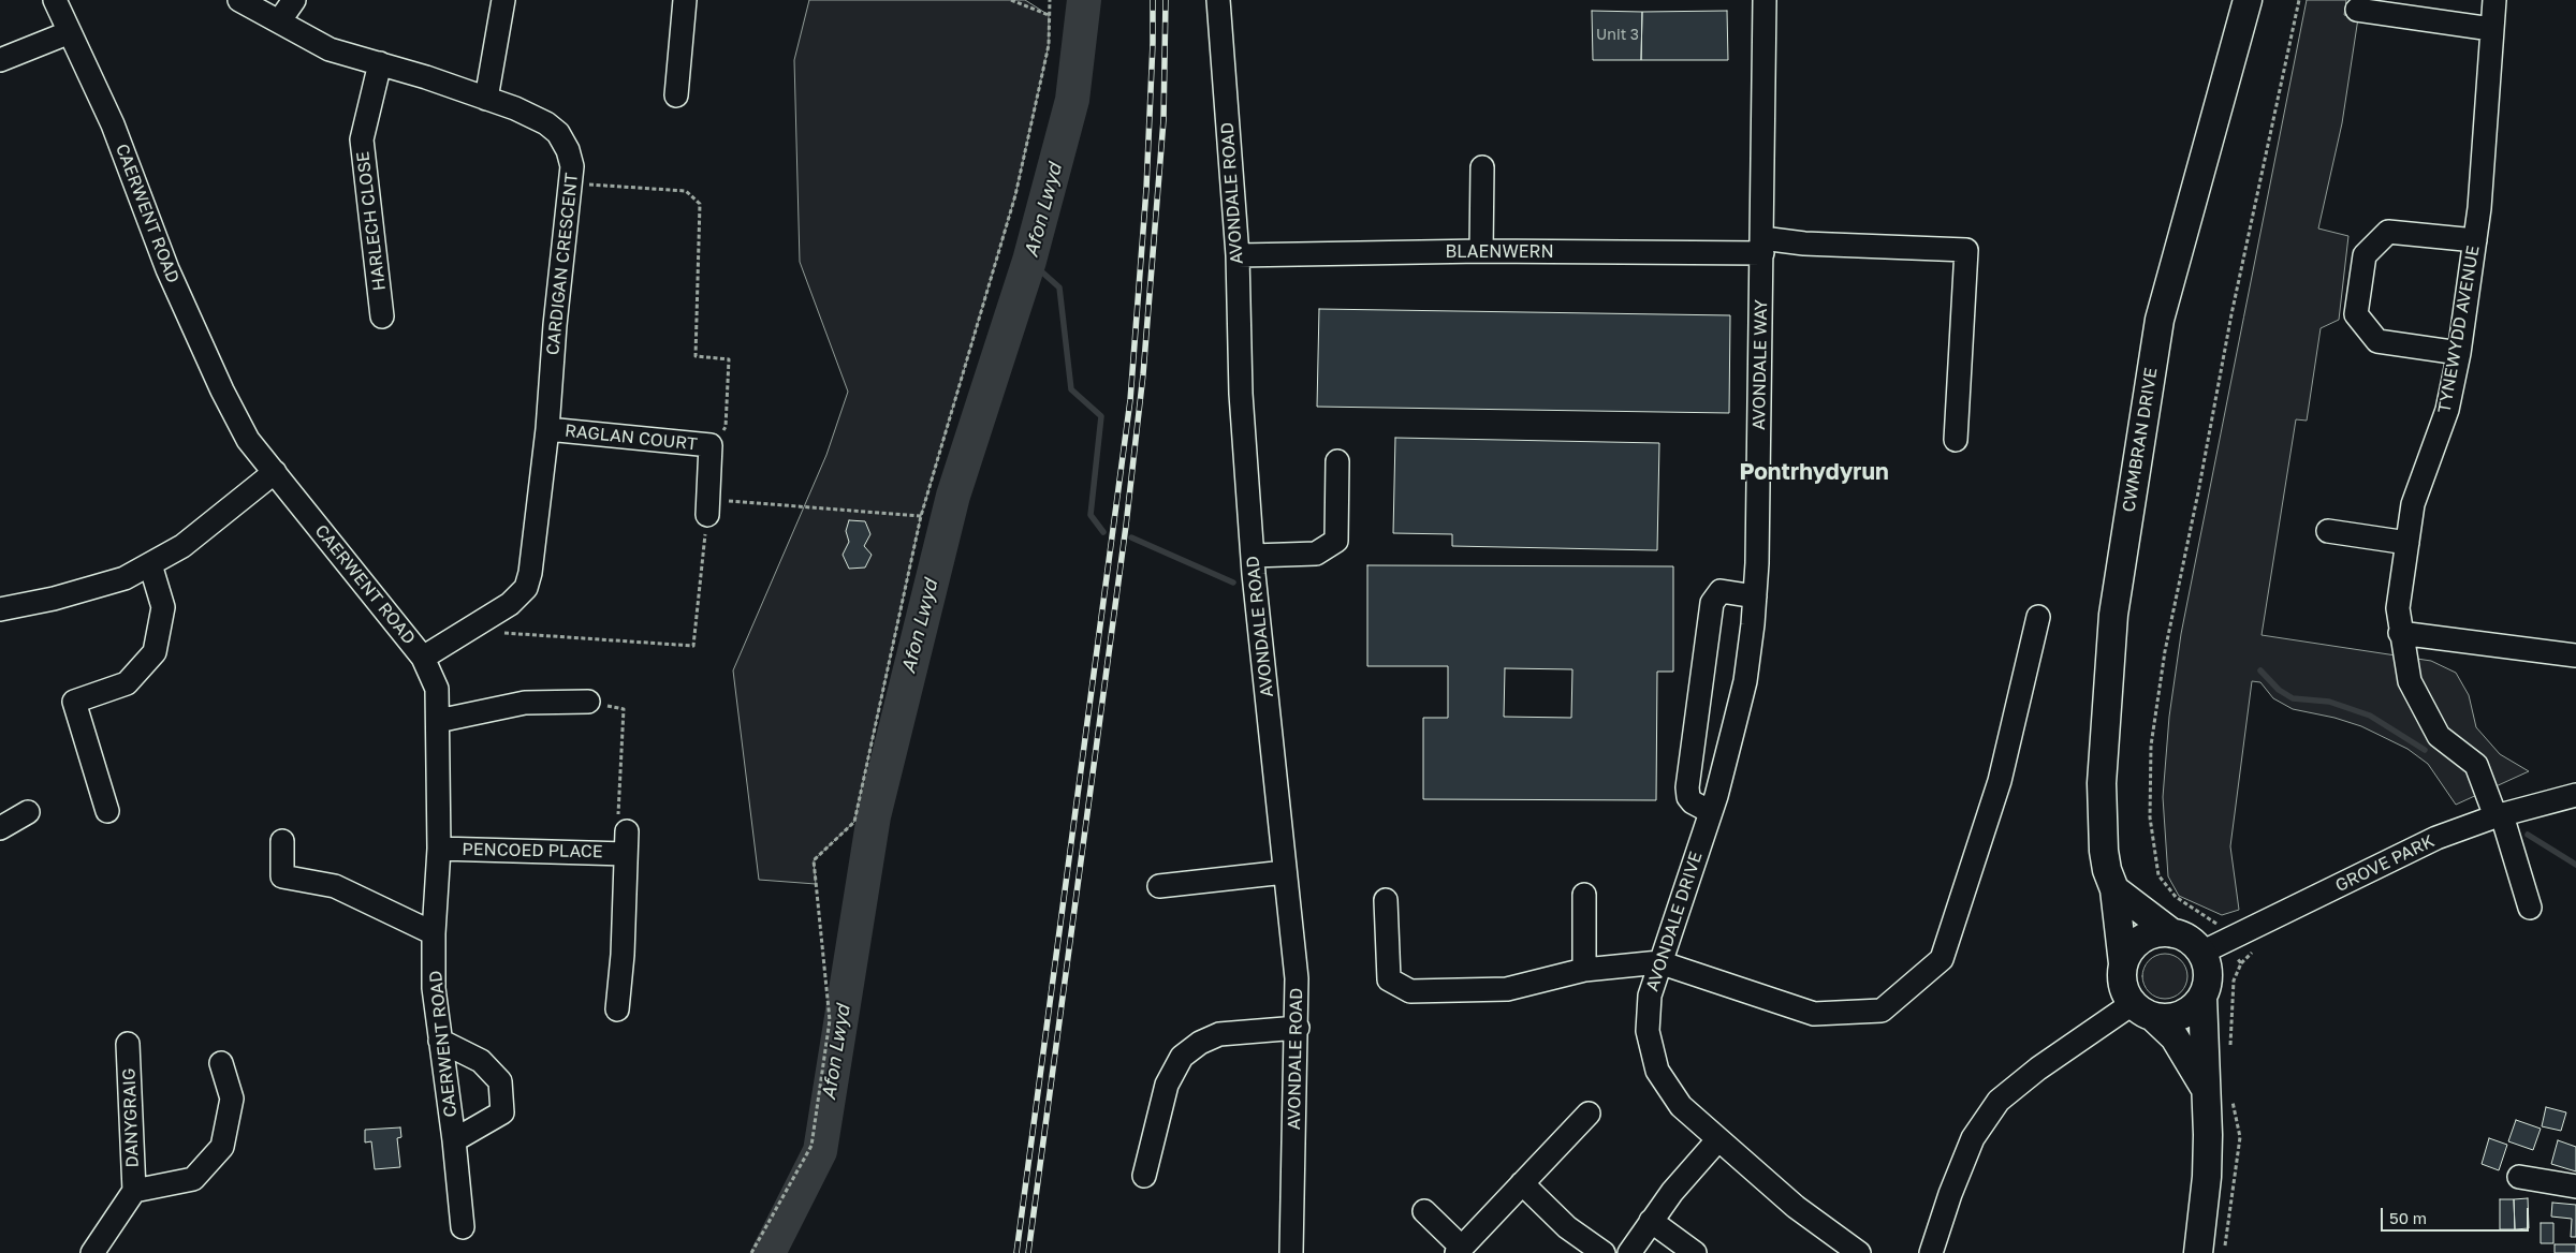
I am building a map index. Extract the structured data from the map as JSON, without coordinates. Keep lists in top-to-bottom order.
{
  "streets": {
    "main road": ["CWMBRAN DRIVE"],
    "street": [
      "AVONDALE ROAD",
      "CAERWENT ROAD",
      "HARLECH CLOSE",
      "BLAENWERN",
      "CARDIGAN CRESCENT",
      "TYNEWYDD AVENUE",
      "AVONDALE WAY",
      "RAGLAN COURT",
      "PENCOED PLACE",
      "GROVE PARK",
      "AVONDALE DRIVE",
      "DANYGRAIG"
    ]
  },
  "crossings": [
    ["AVONDALE ROAD", "BLAENWERN"],
    ["CAERWENT ROAD", "CARDIGAN CRESCENT"],
    ["CAERWENT ROAD", "PENCOED PLACE"],
    ["HARLECH CLOSE", "CARDIGAN CRESCENT"],
    ["BLAENWERN", "AVONDALE WAY"],
    ["CARDIGAN CRESCENT", "RAGLAN COURT"],
    ["TYNEWYDD AVENUE", "GROVE PARK"],
    ["AVONDALE WAY", "AVONDALE DRIVE"],
    ["CWMBRAN DRIVE", "GROVE PARK"]
  ],
  "districts": ["Pontrhydyrun"],
  "water": ["Afon Lwyd"],
  "house_numbers": ["Unit 3"],
  "scale_bar": "50 m"
}
